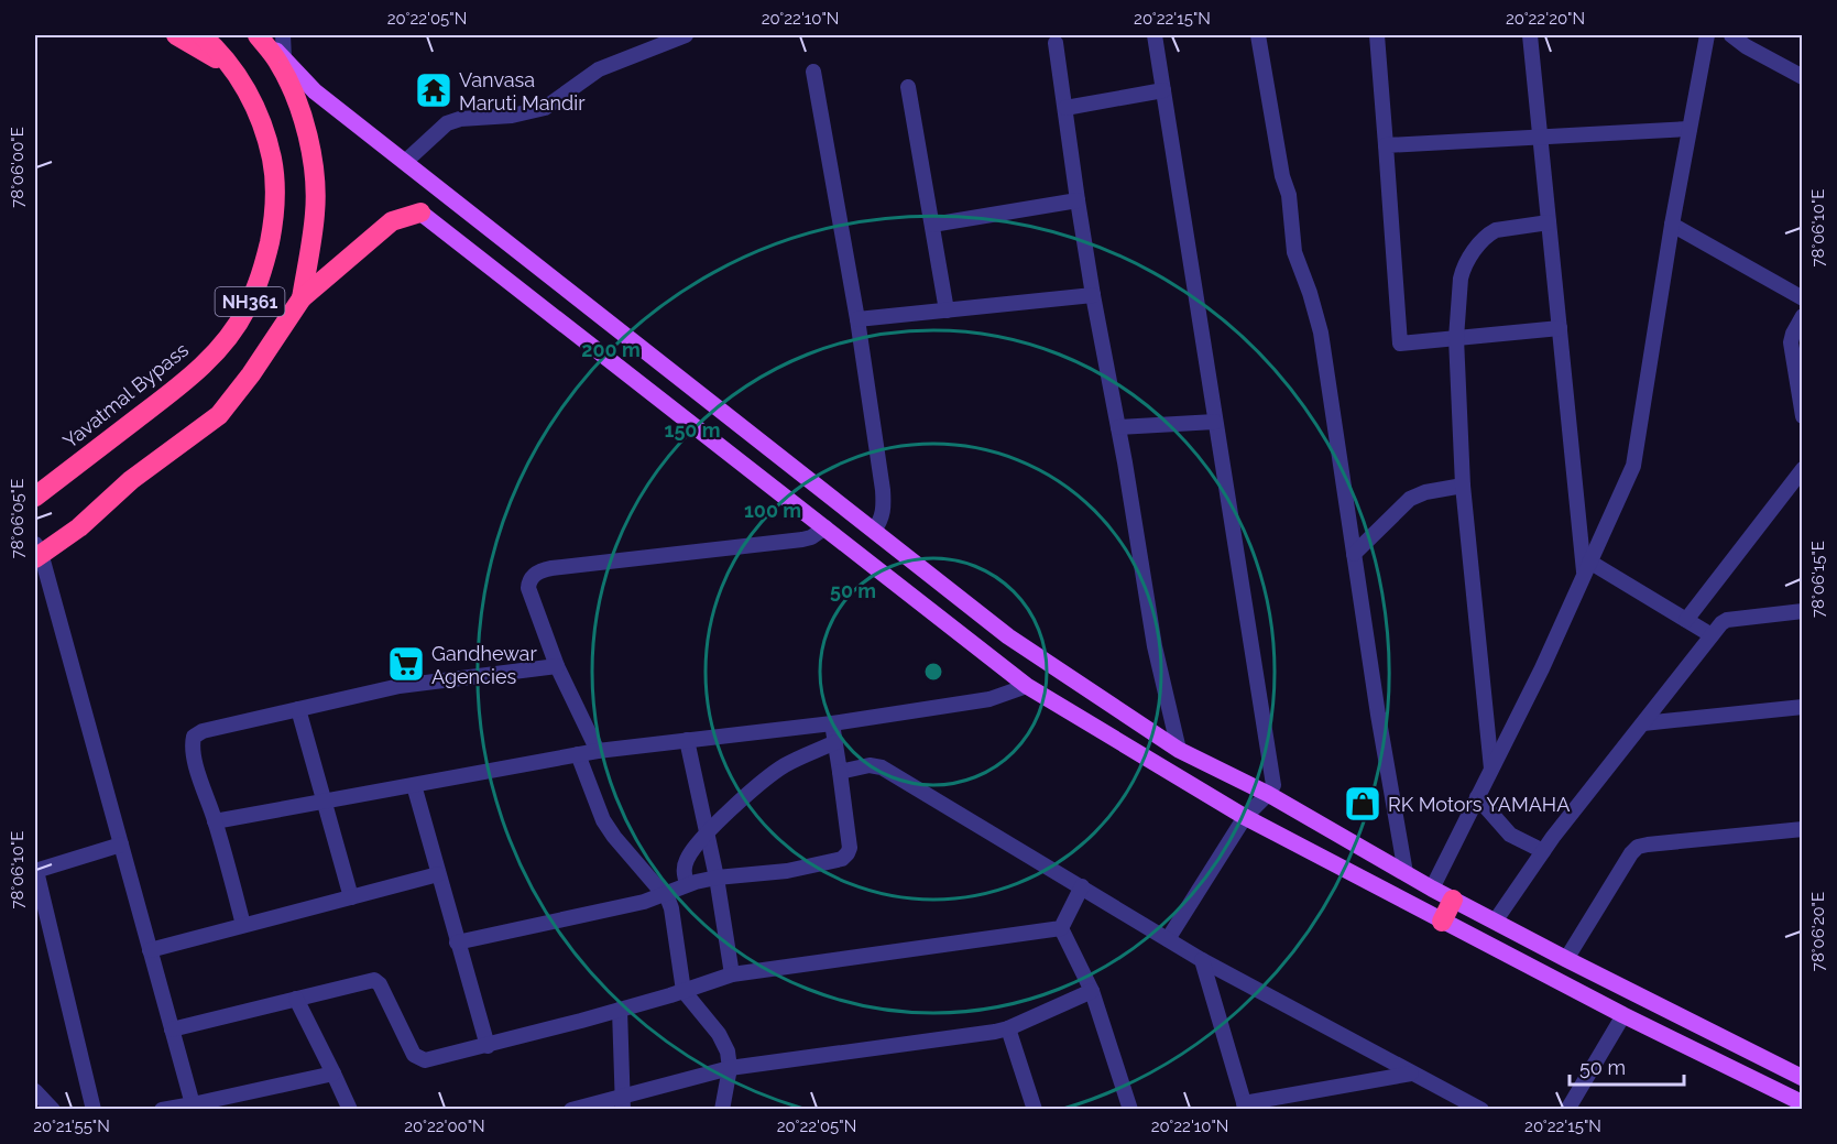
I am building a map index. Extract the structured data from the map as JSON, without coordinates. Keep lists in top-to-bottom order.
{
  "streets": {
    "highway": ["NH361", "Yavatmal Bypass"]
  },
  "places": {
    "temple": ["Vanvasa Maruti Mandir"],
    "supermarket": ["Gandhewar Agencies"],
    "shop": ["RK Motors YAMAHA"]
  },
  "scale_bar": "50 m",
  "coordinates": [
    "20°22'05\"N",
    "20°22'10\"N",
    "20°22'15\"N",
    "20°22'20\"N",
    "78°06'00\"E",
    "78°06'10\"E",
    "78°06'05\"E",
    "78°06'15\"E",
    "78°06'20\"E",
    "20°21'55\"N",
    "20°22'00\"N"
  ],
  "rings": [
    "200 m",
    "150 m",
    "100 m",
    "50 m"
  ]
}
